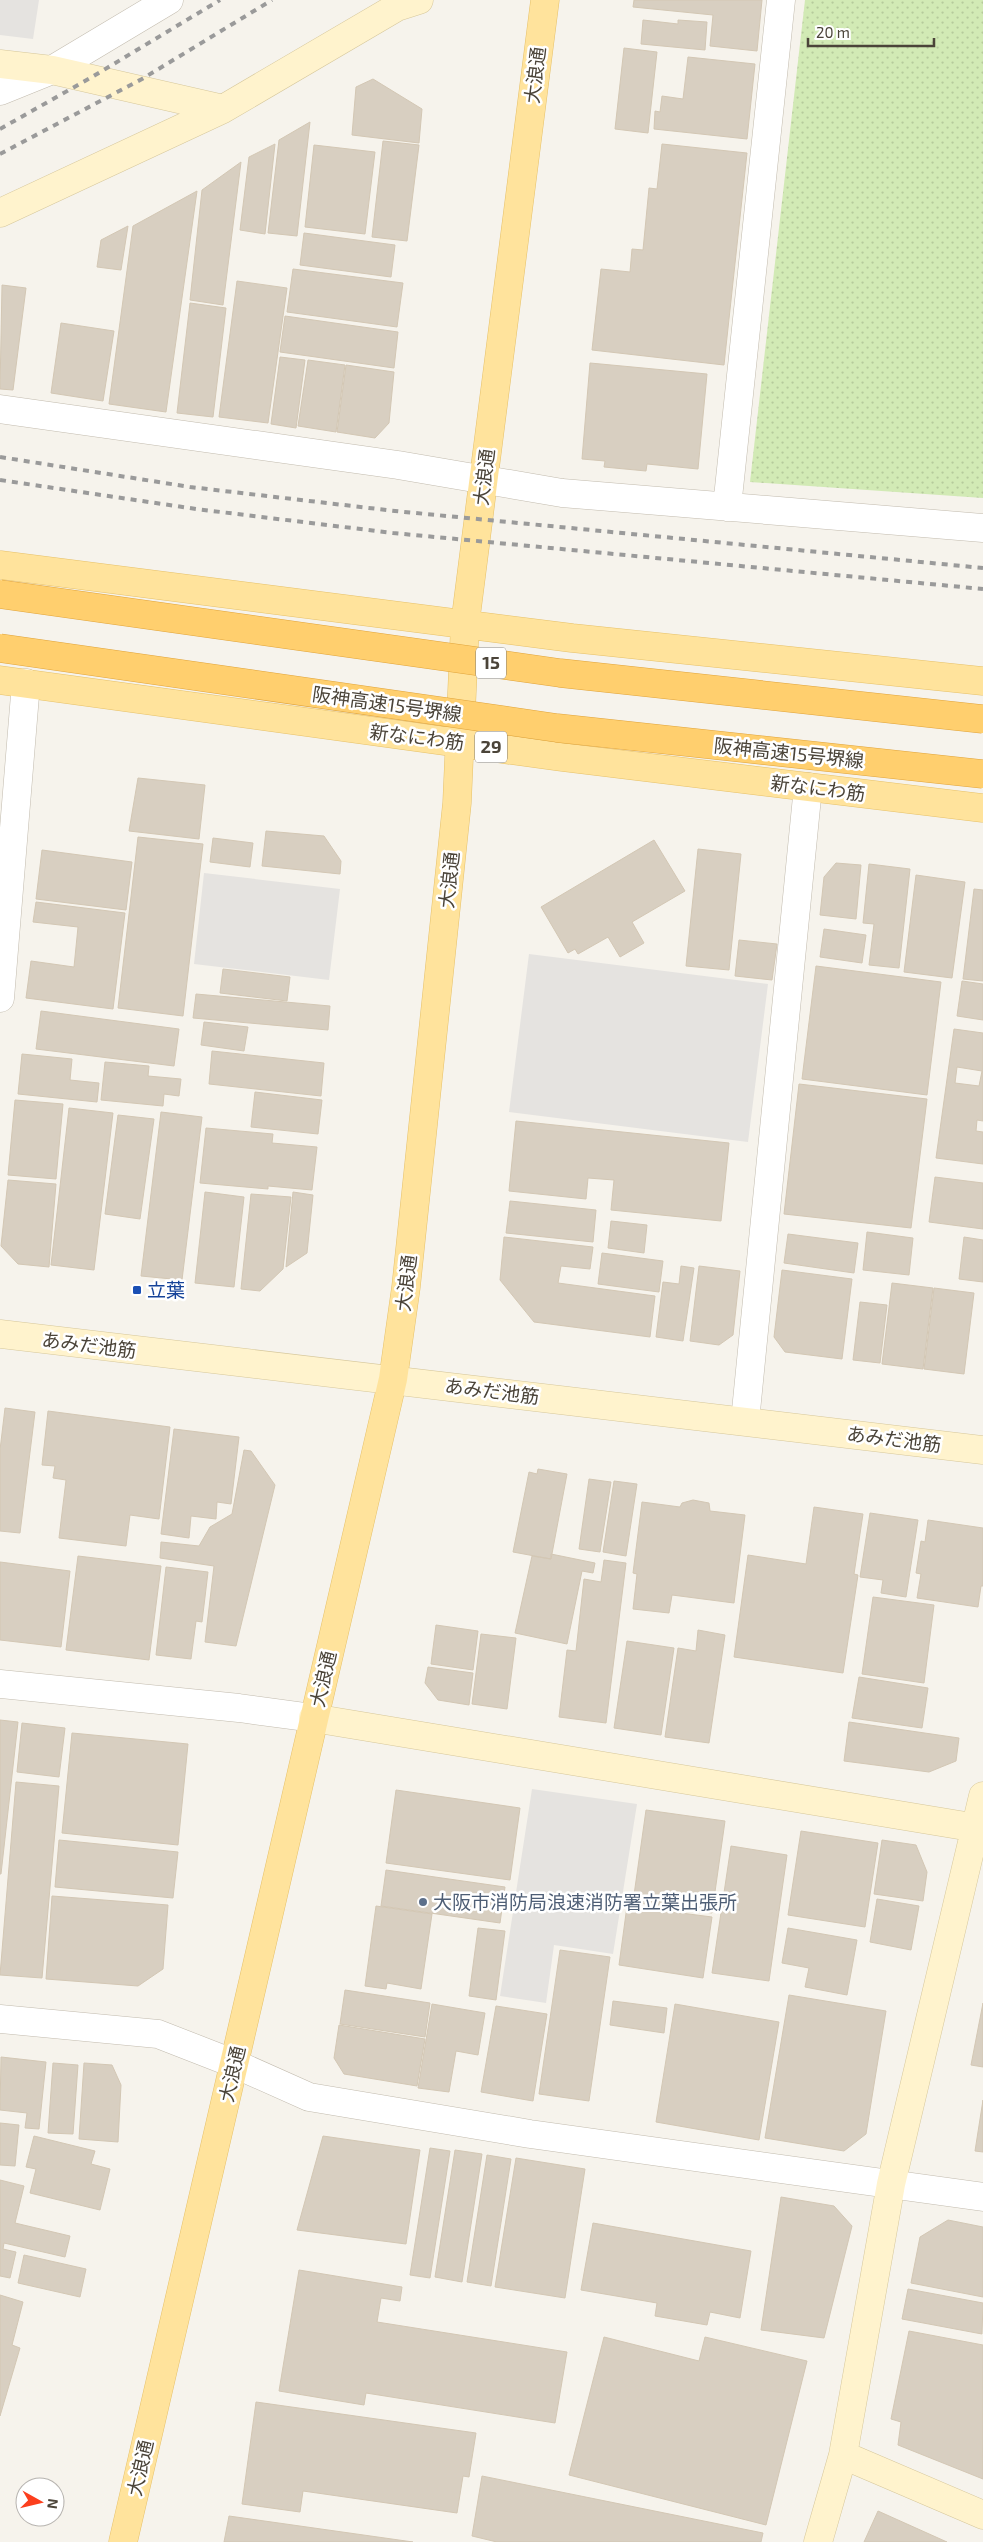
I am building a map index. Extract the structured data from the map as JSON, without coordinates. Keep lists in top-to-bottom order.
{
  "streets": {
    "highway": ["15", "阪神高速15号堺線"],
    "main road": ["大浪通", "新なにわ筋", "29"],
    "street": ["あみだ池筋"]
  },
  "crossings": [
    ["大浪通", "新なにわ筋"],
    ["大浪通", "あみだ池筋"]
  ],
  "places": {
    "transit": ["立葉"],
    "other": ["大阪市消防局浪速消防署立葉出張所"]
  },
  "scale_bar": "20 m",
  "north": "right"
}
